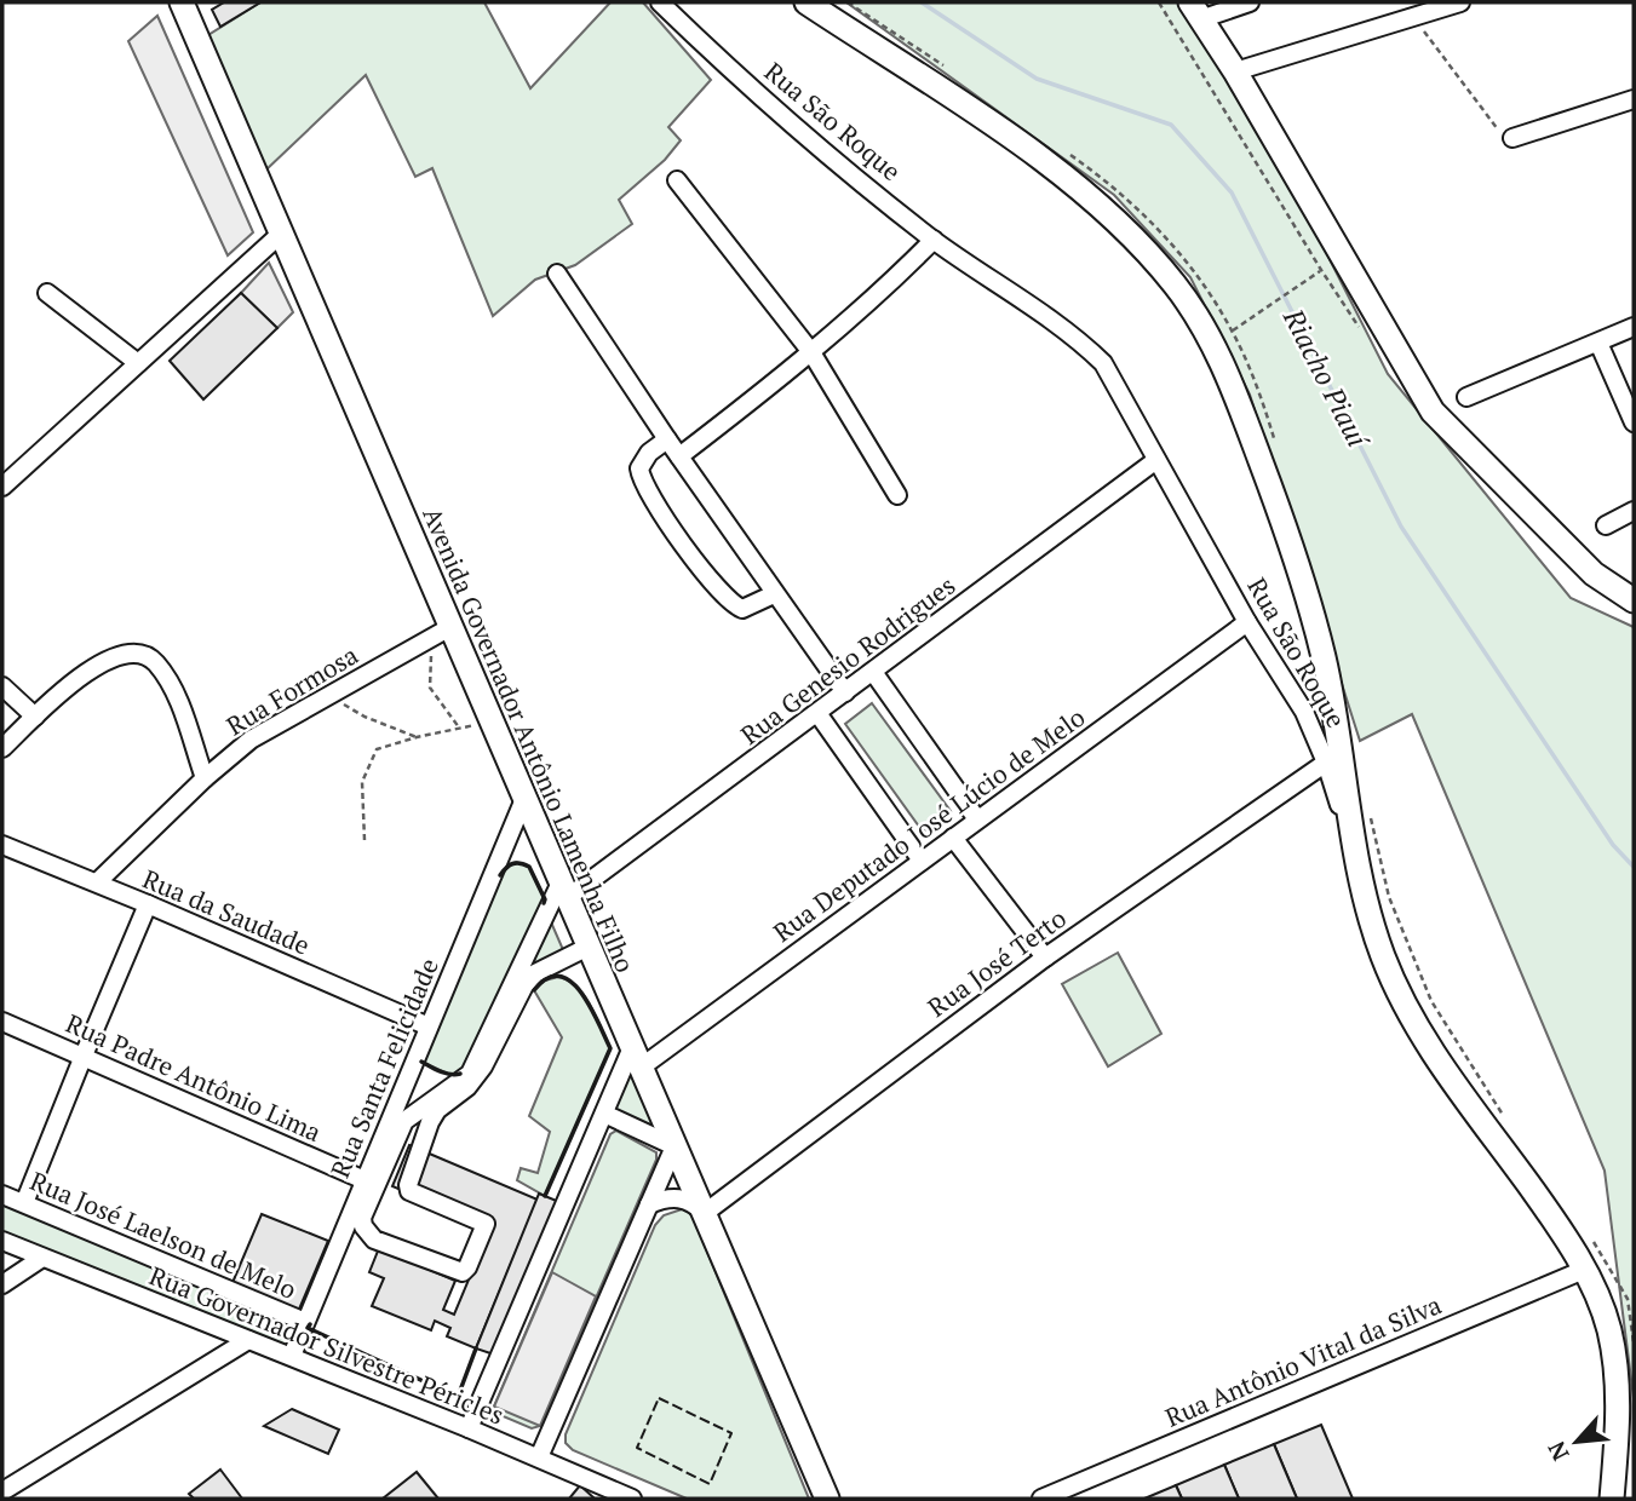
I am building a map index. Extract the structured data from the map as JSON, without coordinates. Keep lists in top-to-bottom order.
{
  "streets": {
    "main road": ["Rua São Roque", "Avenida Governador Antônio Lamenha Filho"],
    "street": [
      "Rua Genesio Rodrigues",
      "Rua Formosa",
      "Rua Deputado José Lúcio de Melo",
      "Rua da Saudade",
      "Rua José Terto",
      "Rua Santa Felicidade",
      "Rua Padre Antônio Lima",
      "Rua José Laelson de Melo",
      "Rua Governador Silvestre Péricles",
      "Rua Antônio Vital da Silva"
    ]
  },
  "crossings": [
    ["Rua São Roque", "Rua Genesio Rodrigues"],
    ["Rua São Roque", "Rua Deputado José Lúcio de Melo"],
    ["Rua São Roque", "Rua José Terto"],
    ["Rua São Roque", "Rua Antônio Vital da Silva"],
    ["Rua Genesio Rodrigues", "Avenida Governador Antônio Lamenha Filho"],
    ["Rua Formosa", "Avenida Governador Antônio Lamenha Filho"],
    ["Rua Formosa", "Rua da Saudade"],
    ["Avenida Governador Antônio Lamenha Filho", "Rua Deputado José Lúcio de Melo"],
    ["Avenida Governador Antônio Lamenha Filho", "Rua José Terto"],
    ["Avenida Governador Antônio Lamenha Filho", "Rua Santa Felicidade"],
    ["Rua da Saudade", "Rua Santa Felicidade"],
    ["Rua Santa Felicidade", "Rua Padre Antônio Lima"],
    ["Rua Santa Felicidade", "Rua José Laelson de Melo"],
    ["Rua Santa Felicidade", "Rua Governador Silvestre Péricles"]
  ],
  "water": ["Riacho Piauí"],
  "north": "bottom left"
}
